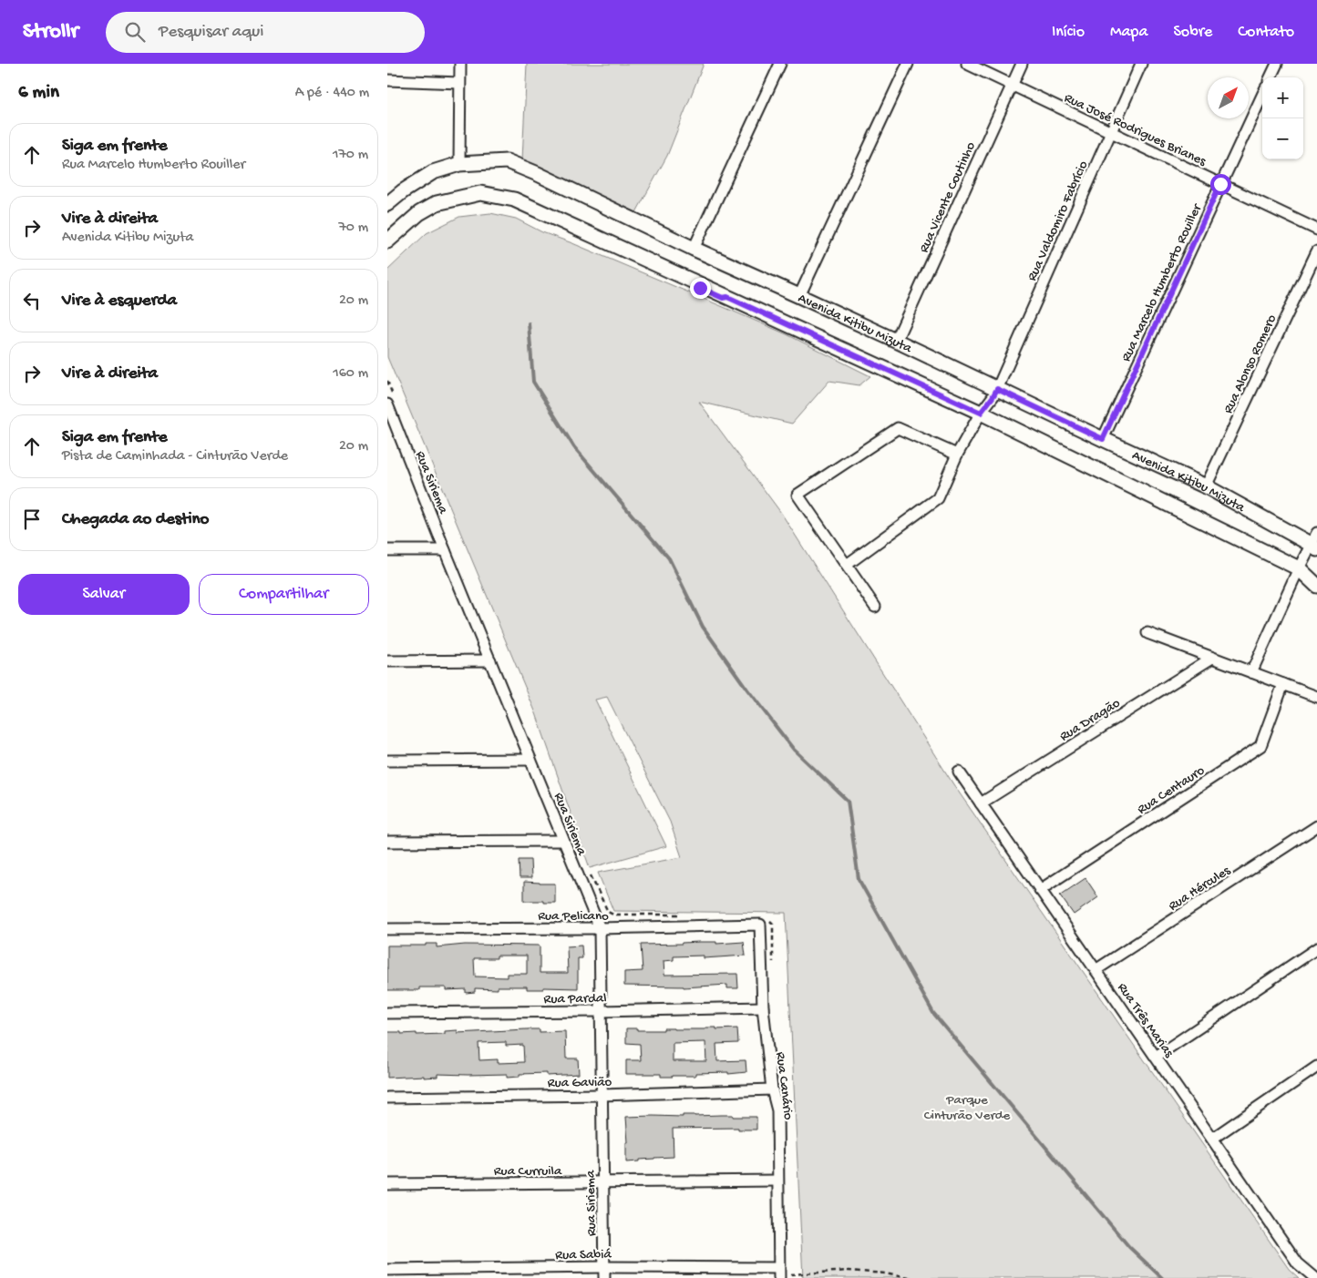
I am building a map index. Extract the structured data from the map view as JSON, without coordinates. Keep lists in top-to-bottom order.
{
  "streets": {
    "street": [
      "Rua José Rodrigues Brianes",
      "Rua Vicente Coutinho",
      "Rua Valdomiro Fabrício",
      "Rua Marcelo Humberto Rouiller",
      "Avenida Kitibu Mizuta",
      "Rua Alonso Romero",
      "Rua Siriema",
      "Rua Dragão",
      "Rua Centauro",
      "Rua Hércules",
      "Rua Pelicano",
      "Rua Pardal",
      "Rua Três Marias",
      "Rua Gavião",
      "Rua Canário",
      "Rua Curruila",
      "Rua Sabiá"
    ]
  },
  "crossings": [
    ["Rua José Rodrigues Brianes", "Rua Vicente Coutinho"],
    ["Rua José Rodrigues Brianes", "Rua Valdomiro Fabrício"],
    ["Rua José Rodrigues Brianes", "Rua Marcelo Humberto Rouiller"],
    ["Rua Vicente Coutinho", "Avenida Kitibu Mizuta"],
    ["Rua Valdomiro Fabrício", "Avenida Kitibu Mizuta"],
    ["Rua Marcelo Humberto Rouiller", "Avenida Kitibu Mizuta"],
    ["Avenida Kitibu Mizuta", "Rua Alonso Romero"],
    ["Rua Siriema", "Rua Pelicano"],
    ["Rua Siriema", "Rua Pardal"],
    ["Rua Siriema", "Rua Gavião"],
    ["Rua Siriema", "Rua Curruila"],
    ["Rua Siriema", "Rua Sabiá"],
    ["Rua Dragão", "Rua Três Marias"],
    ["Rua Centauro", "Rua Três Marias"],
    ["Rua Hércules", "Rua Três Marias"],
    ["Rua Pelicano", "Rua Canário"],
    ["Rua Pardal", "Rua Canário"],
    ["Rua Gavião", "Rua Canário"],
    ["Rua Canário", "Rua Curruila"],
    ["Rua Canário", "Rua Sabiá"]
  ],
  "parks": ["Parque Cinturão Verde"],
  "north": "top right",
  "page": {
    "header": "Strollr",
    "search": "Pesquisar aqui",
    "nav": [
      "Início",
      "Mapa",
      "Sobre",
      "Contato"
    ],
    "heading": ["6 min", "A pé · 440 m"],
    "map_buttons": ["+", "−"],
    "list": [
      ["Siga em frente", "Rua Marcelo Humberto Rouiller", "170 m"],
      ["Vire à direita", "Avenida Kitibu Mizuta", "70 m"],
      ["Vire à esquerda", "20 m"],
      ["Vire à direita", "160 m"],
      ["Siga em frente", "Pista de Caminhada - Cinturão Verde", "20 m"],
      "Chegada ao destino"
    ],
    "buttons": ["Salvar", "Compartilhar"]
  }
}
